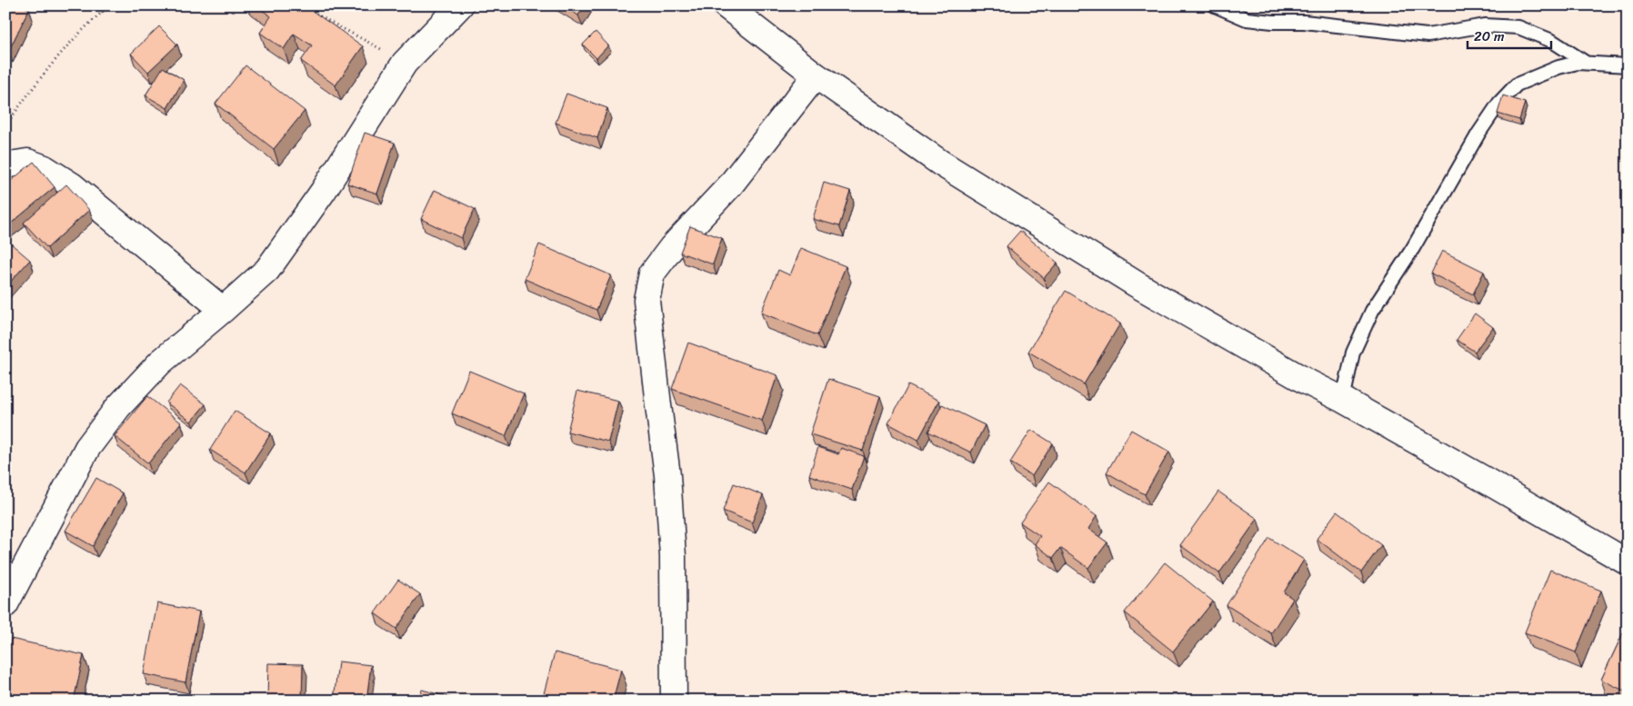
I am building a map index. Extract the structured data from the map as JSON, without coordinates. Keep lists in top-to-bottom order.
{
  "scale_bar": "20 m"
}
